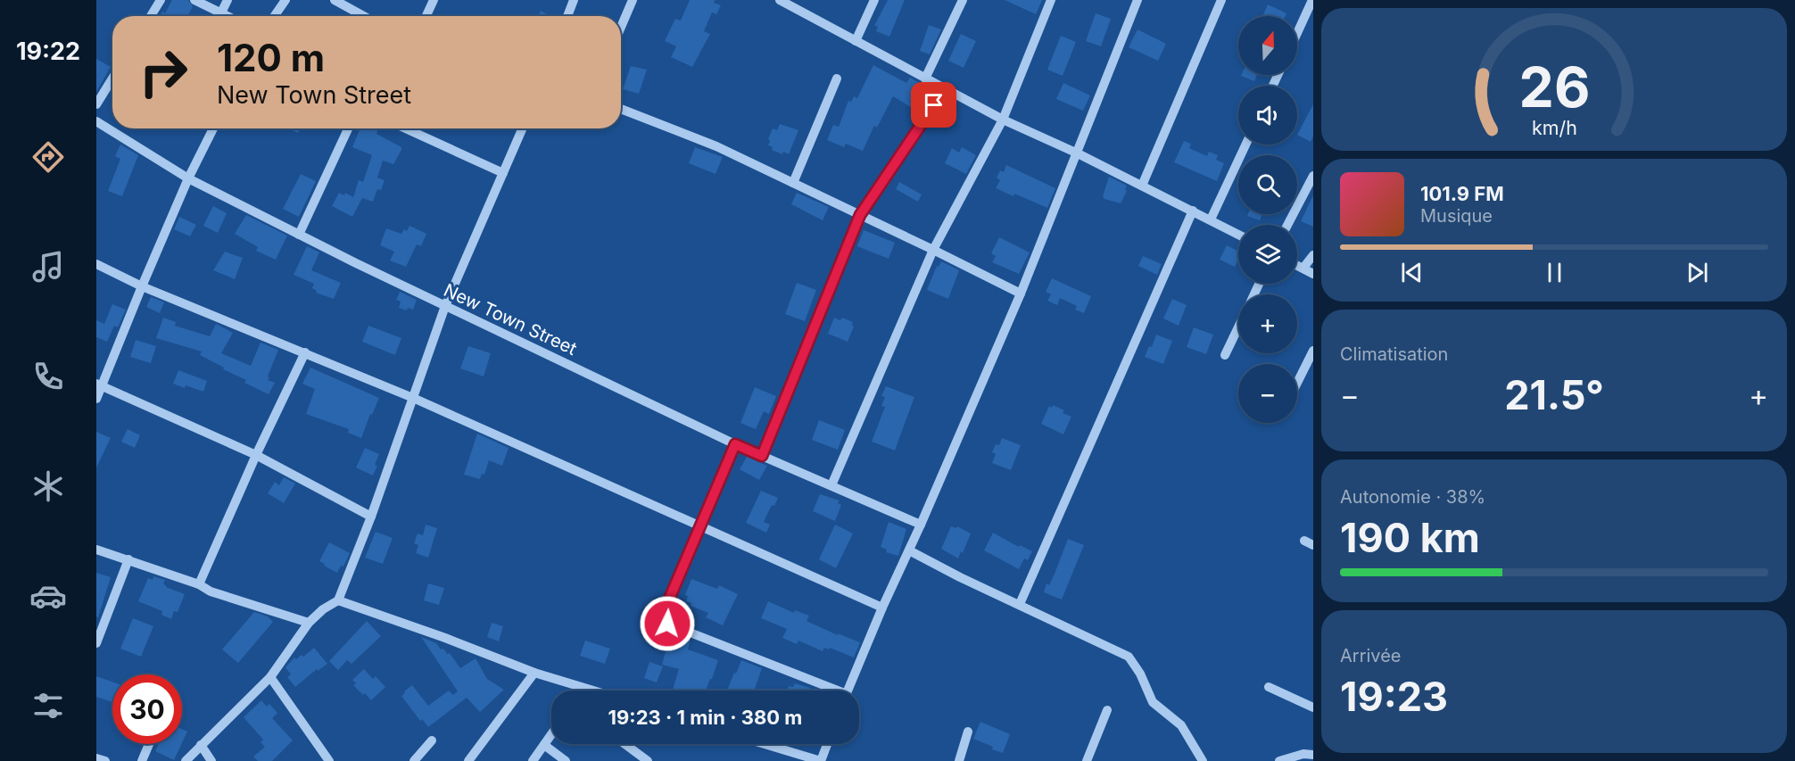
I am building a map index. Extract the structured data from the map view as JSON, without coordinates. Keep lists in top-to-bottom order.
{
  "streets": {
    "street": ["New Town Street"]
  },
  "north": "top",
  "page": {
    "tabs": "19:22",
    "map_buttons": ["+", "−"],
    "turn": ["120 m", "New Town Street"],
    "song": ["101.9 FM", "Musique"],
    "tile": [
      "Climatisation",
      ["Autonomie · 38%", "190 km"],
      ["Arrivée", "19:23"]
    ],
    "heat": ["−", "21.5°", "+"],
    "limit": "30",
    "trip": "19:23 · 1 min · 380 m",
    "gauge": ["26", "km/h"]
  }
}
